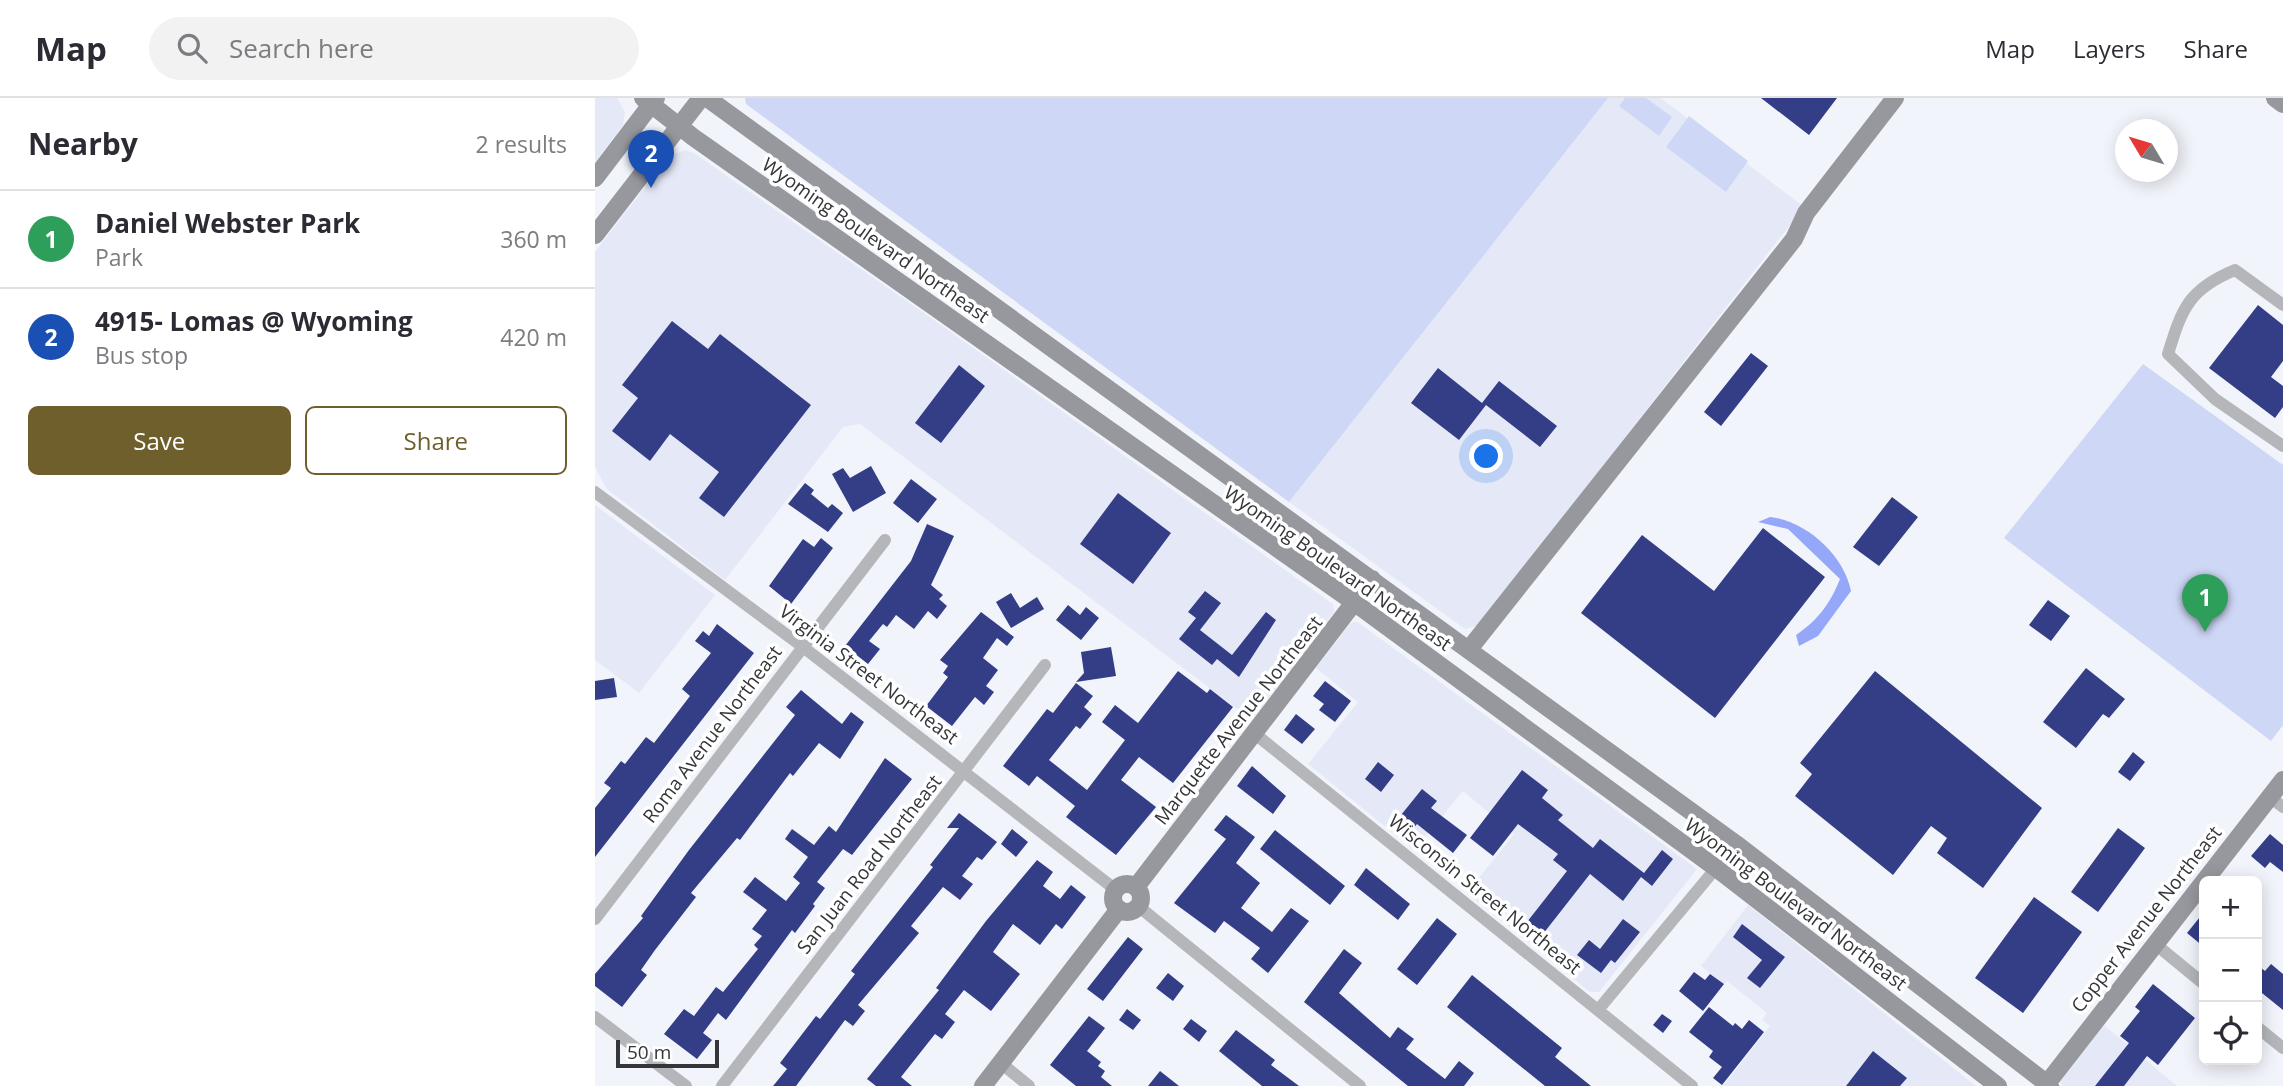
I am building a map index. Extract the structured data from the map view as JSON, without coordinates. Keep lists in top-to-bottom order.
{
  "streets": {
    "main road": ["Wyoming Boulevard Northeast", "Marquette Avenue Northeast", "Copper Avenue Northeast"],
    "street": [
      "Virginia Street Northeast",
      "Roma Avenue Northeast",
      "San Juan Road Northeast",
      "Wisconsin Street Northeast"
    ]
  },
  "crossings": [
    ["Wyoming Boulevard Northeast", "Marquette Avenue Northeast"],
    ["Wyoming Boulevard Northeast", "Copper Avenue Northeast"],
    ["Virginia Street Northeast", "Marquette Avenue Northeast"],
    ["Virginia Street Northeast", "Roma Avenue Northeast"],
    ["Virginia Street Northeast", "San Juan Road Northeast"],
    ["Marquette Avenue Northeast", "Wisconsin Street Northeast"]
  ],
  "scale_bar": "50 m",
  "north": "top left",
  "page": {
    "header": "Map",
    "search": "Search here",
    "nav": ["Map", "Layers", "Share"],
    "heading": ["Nearby", "2 results"],
    "pins": ["2", "1"],
    "list": [
      {
        "mark": "1",
        "name": "Daniel Webster Park",
        "note": "Park",
        "value": "360 m"
      },
      {
        "mark": "2",
        "name": "4915- Lomas @ Wyoming",
        "note": "Bus stop",
        "value": "420 m"
      }
    ],
    "buttons": ["Save", "Share"],
    "map_buttons": ["+", "−"],
    "scale": "50 m"
  }
}
